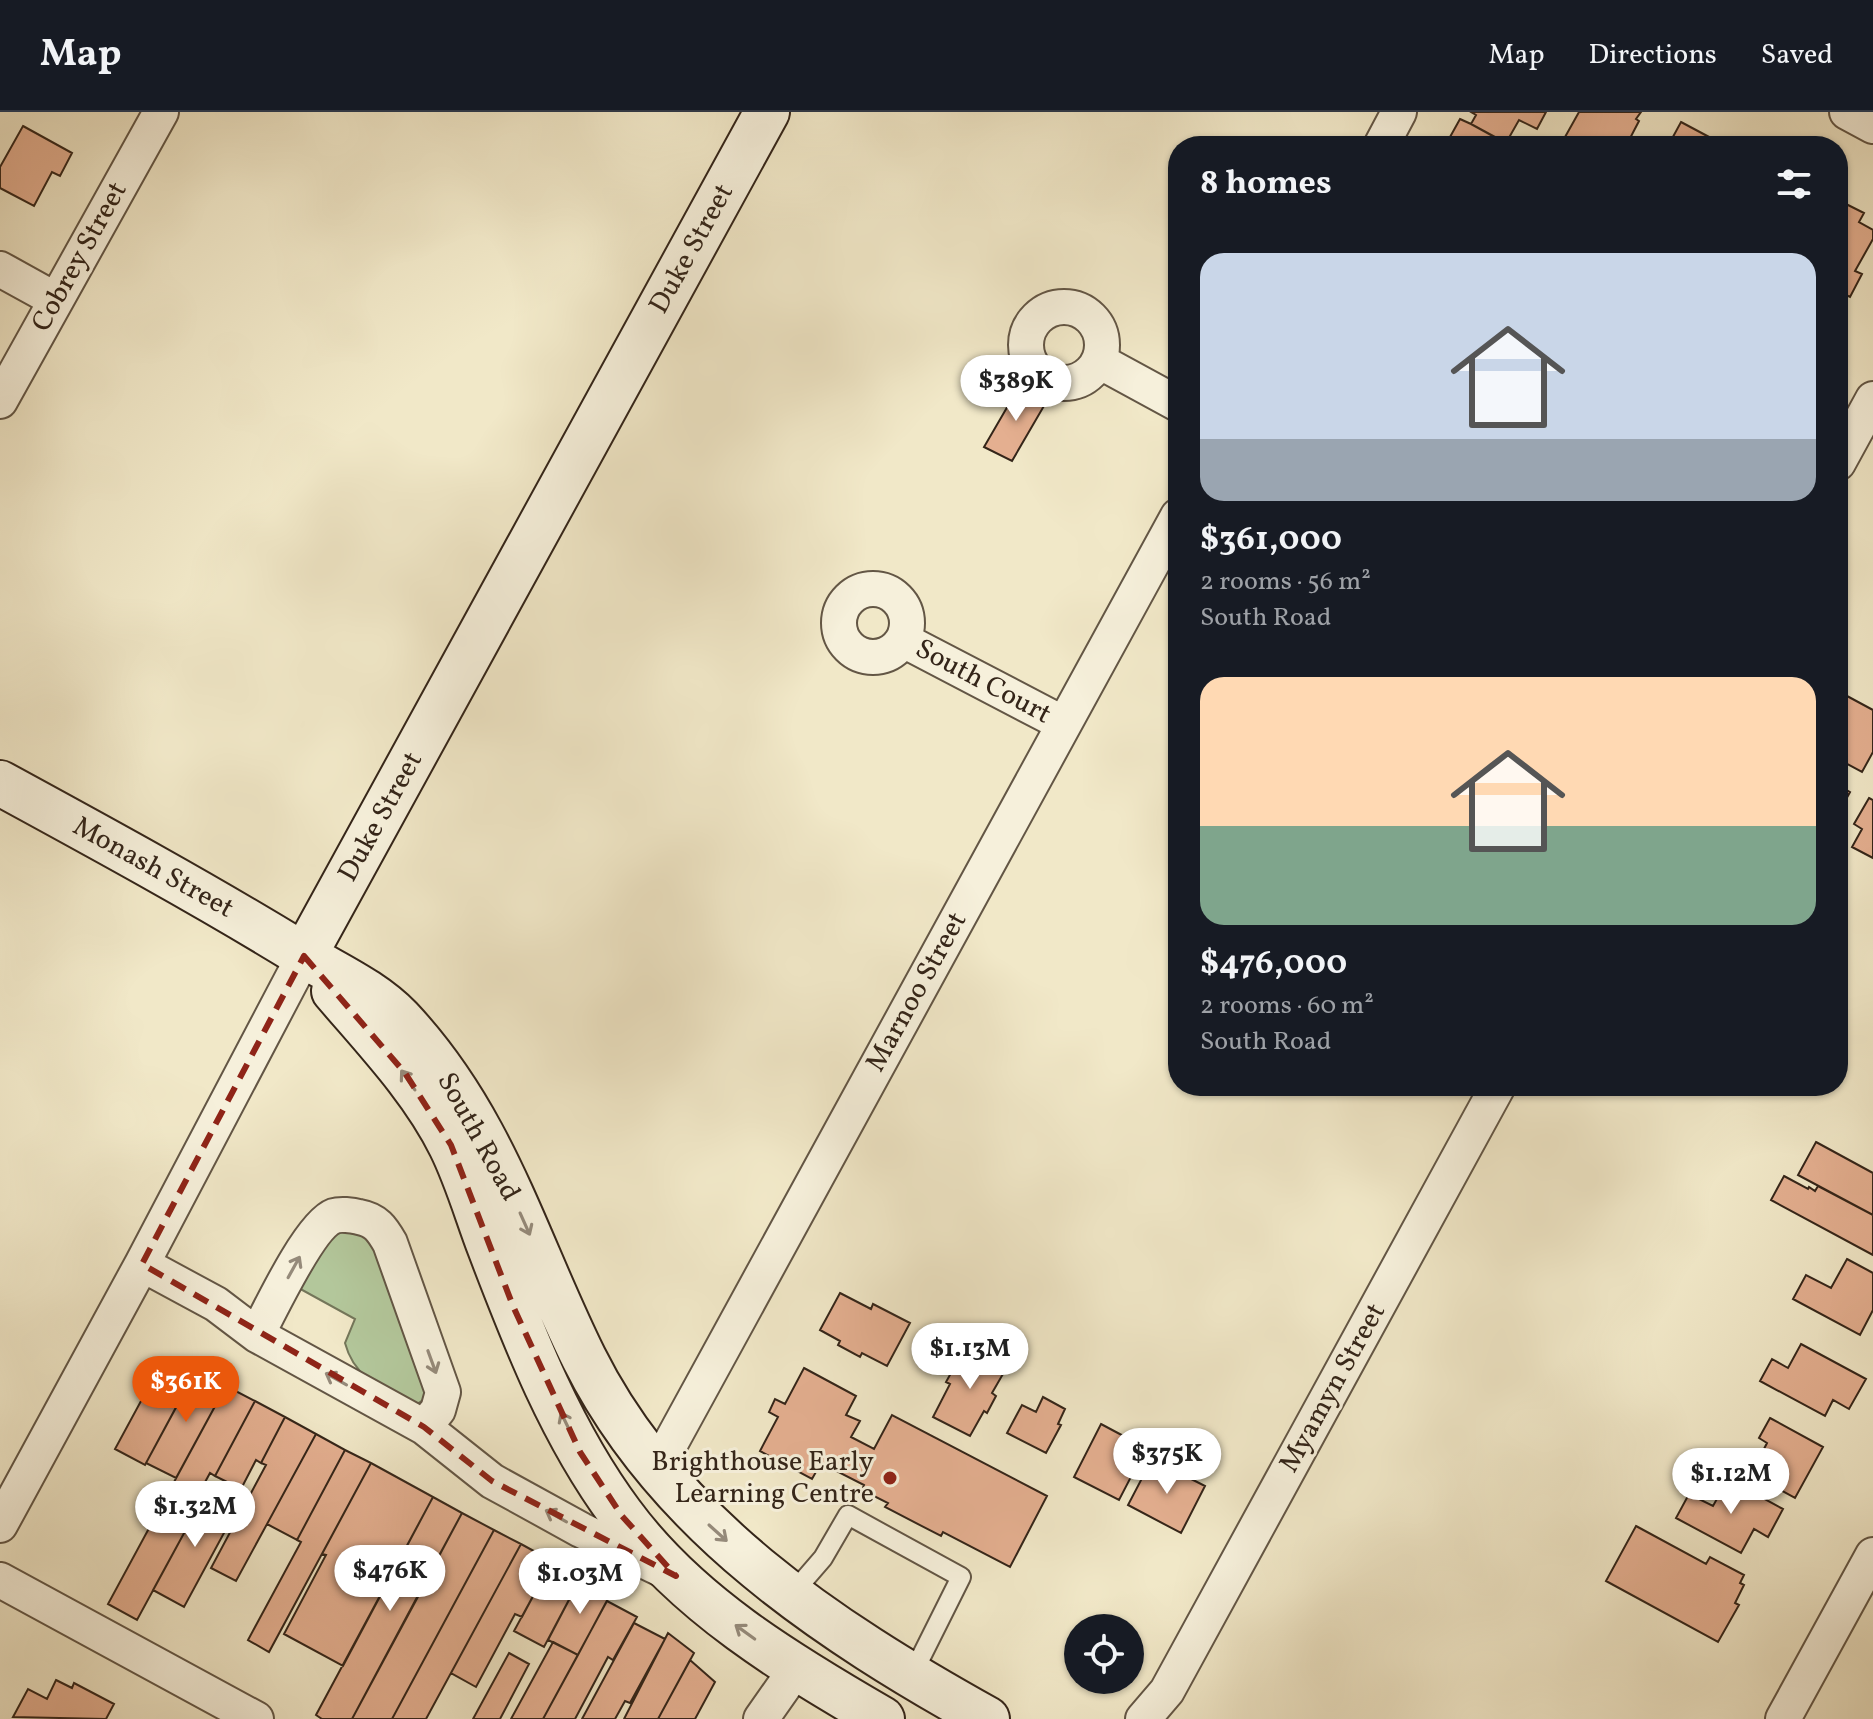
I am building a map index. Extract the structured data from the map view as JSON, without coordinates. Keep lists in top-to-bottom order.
{
  "streets": {
    "street": [
      "Duke Street",
      "Cobrey Street",
      "South Court",
      "Monash Street",
      "Marnoo Street",
      "South Road",
      "Myamyn Street"
    ]
  },
  "crossings": [
    ["Duke Street", "Monash Street"],
    ["Duke Street", "South Road"],
    ["South Court", "Marnoo Street"],
    ["Monash Street", "South Road"],
    ["Marnoo Street", "South Road"]
  ],
  "places": ["Brighthouse Early Learning Centre"],
  "page": {
    "header": "Map",
    "nav": ["Map", "Directions", "Saved"],
    "heading": "8 homes",
    "list": [
      {
        "name": "$361,000",
        "note": "2 rooms · 56 m² · South Road"
      },
      {
        "name": "$476,000",
        "note": "2 rooms · 60 m² · South Road"
      }
    ],
    "price": [
      "$389K",
      "$1.13M",
      "$361K",
      "$375K",
      "$1.12M",
      "$1.32M",
      "$476K",
      "$1.03M"
    ]
  }
}
